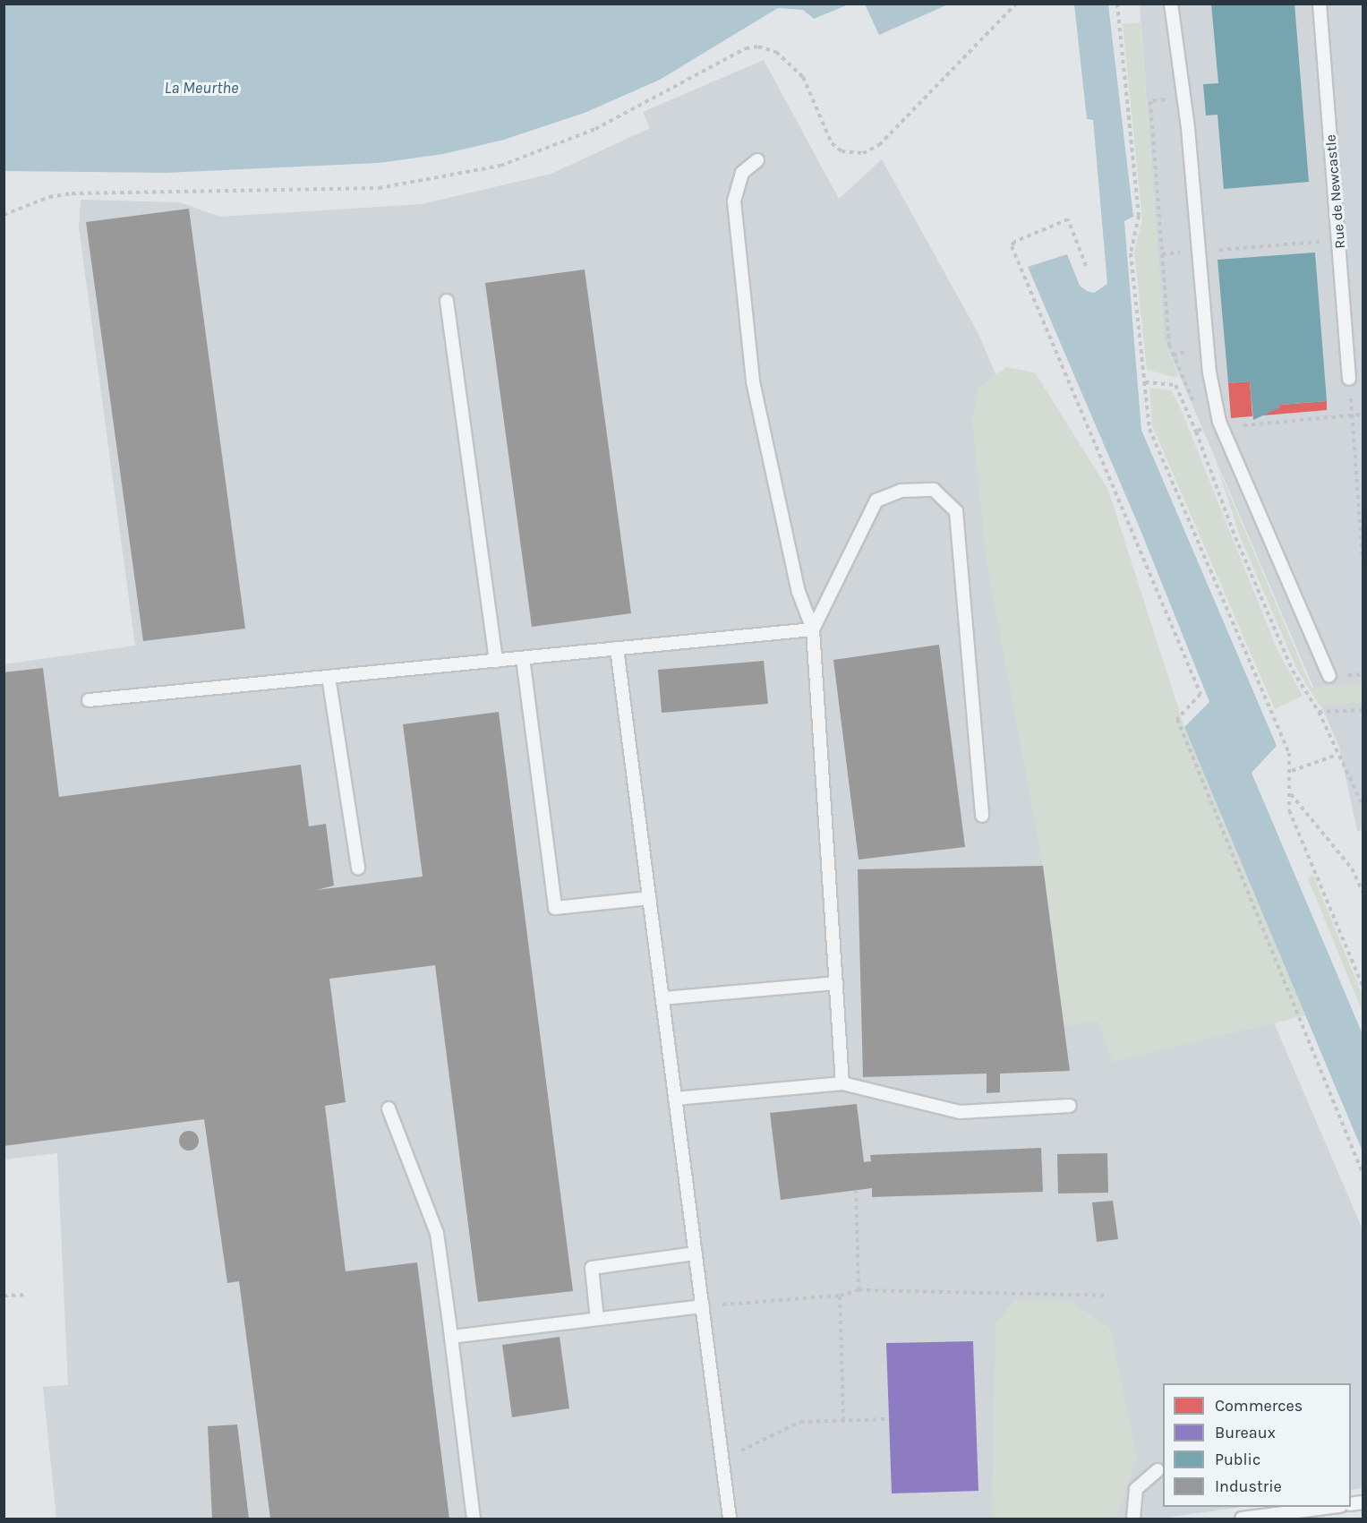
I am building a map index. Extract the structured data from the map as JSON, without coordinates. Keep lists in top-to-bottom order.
{
  "streets": {
    "lane": ["Rue de Newcastle"]
  },
  "water": ["La Meurthe"],
  "legend": [
    "Commerces",
    "Bureaux",
    "Public",
    "Industrie"
  ]
}
